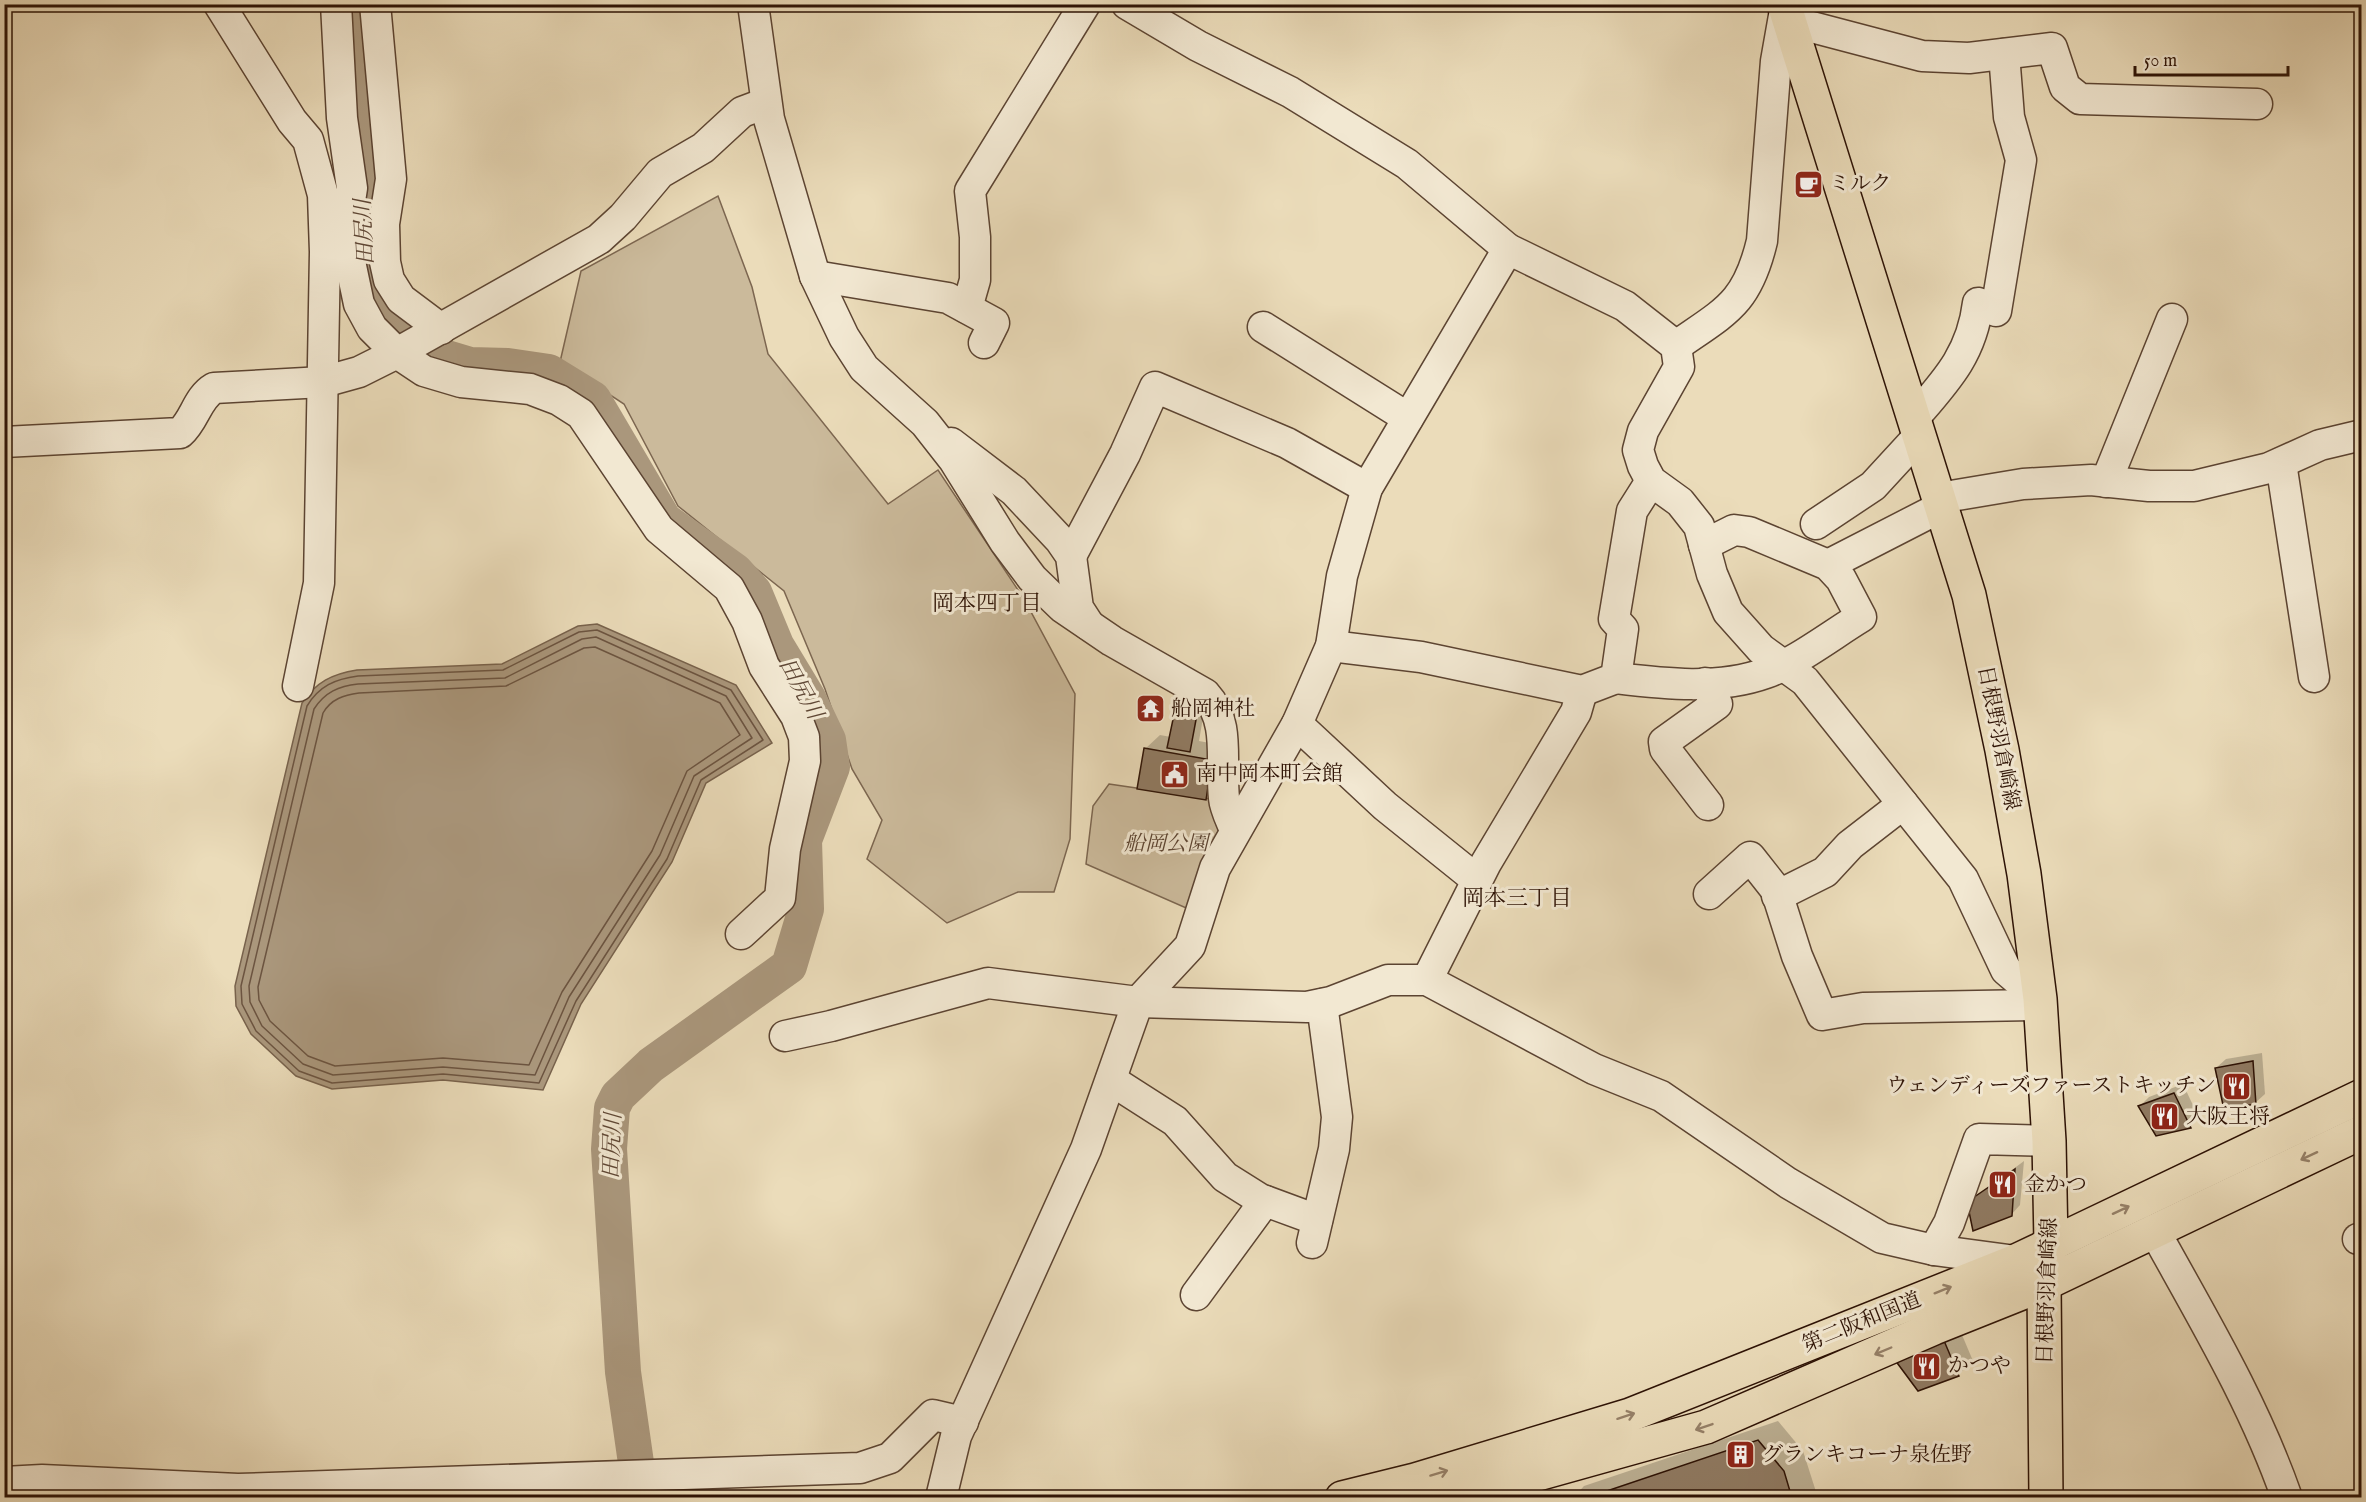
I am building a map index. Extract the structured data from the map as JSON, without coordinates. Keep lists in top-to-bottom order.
{
  "streets": {
    "main road": ["日根野羽倉崎線", "第二阪和国道"]
  },
  "crossings": [
    ["日根野羽倉崎線", "第二阪和国道"]
  ],
  "districts": ["岡本四丁目", "岡本三丁目"],
  "water": ["田尻川"],
  "parks": ["船岡公園"],
  "places": {
    "cafe": ["ミルク"],
    "temple": ["船岡神社"],
    "public building": ["南中岡本町会館"],
    "restaurant": [
      "ウェンディーズファーストキッチン",
      "大阪王将",
      "金かつ",
      "かつや"
    ],
    "building": ["グランキコーナ泉佐野"]
  },
  "scale_bar": "50 m"
}
